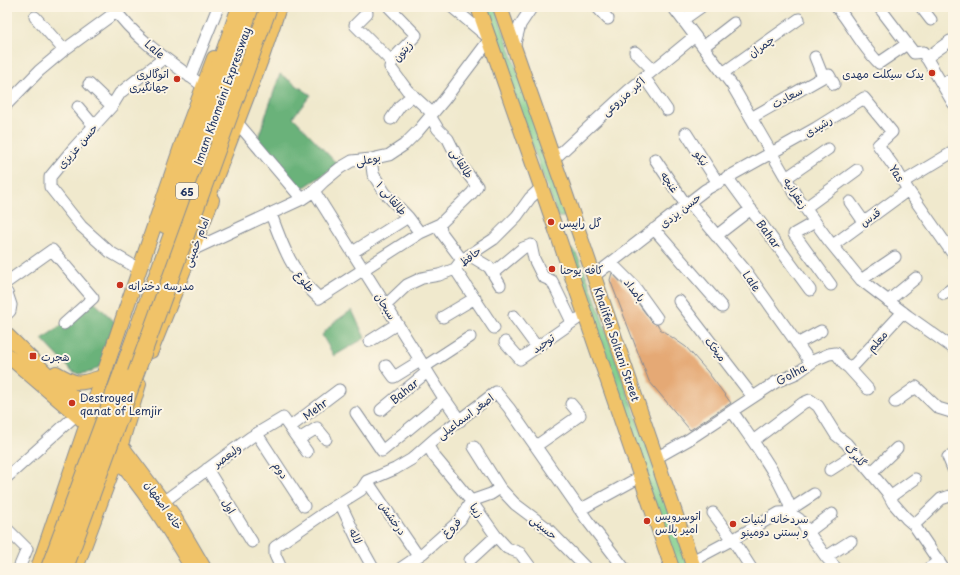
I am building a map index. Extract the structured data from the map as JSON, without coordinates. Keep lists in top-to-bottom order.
{
  "streets": {
    "highway": ["Imam Khomeini Expressway", "65"],
    "main road": ["امام خمینی", "Khalifeh Soltani Street", "خانه اصفهان"],
    "street": [
      "چمران",
      "Lale",
      "زیتون",
      "اکبر مزروعی",
      "سعادت",
      "رشیدی",
      "حسن عزیزی",
      "نیکو",
      "بوعلی",
      "طالقانی",
      "Yas",
      "غنچه",
      "زعفرانیه",
      "طالقانی ۱",
      "حسن یزدی",
      "قدس",
      "Bahar",
      "حافظ",
      "طلوع",
      "بامداد",
      "سبحان",
      "معلم",
      "توحید",
      "میخک",
      "Golha",
      "Mehr",
      "اصغر اسماعیلی",
      "ولیعصر",
      "گلبرگ",
      "دوم",
      "اول",
      "زیبا",
      "درخشش",
      "فروغ",
      "حسینی",
      "لاله"
    ]
  },
  "crossings": [
    ["چمران", "زعفرانیه"],
    ["Lale", "حسن عزیزی"],
    ["Lale", "غنچه"],
    ["Lale", "حسن یزدی"],
    ["Lale", "Golha"],
    ["زیتون", "بوعلی"],
    ["زیتون", "طالقانی"],
    ["اکبر مزروعی", "زعفرانیه"],
    ["اکبر مزروعی", "Khalifeh Soltani Street"],
    ["سعادت", "زعفرانیه"],
    ["رشیدی", "Yas"],
    ["رشیدی", "زعفرانیه"],
    ["رشیدی", "حسن یزدی"],
    ["نیکو", "حسن یزدی"],
    ["نیکو", "Bahar"],
    ["بوعلی", "طالقانی"],
    ["بوعلی", "طالقانی ۱"],
    ["بوعلی", "امام خمینی"],
    ["بوعلی", "طلوع"],
    ["بوعلی", "سبحان"],
    ["بوعلی", "Khalifeh Soltani Street"],
    ["طالقانی", "طالقانی ۱"],
    ["طالقانی", "طلوع"],
    ["طالقانی", "سبحان"],
    ["Yas", "قدس"],
    ["غنچه", "حسن یزدی"],
    ["زعفرانیه", "حسن یزدی"],
    ["زعفرانیه", "قدس"],
    ["زعفرانیه", "معلم"],
    ["حسن یزدی", "Bahar"],
    ["حسن یزدی", "بامداد"],
    ["حسن یزدی", "Khalifeh Soltani Street"],
    ["Bahar", "سبحان"],
    ["امام خمینی", "خانه اصفهان"],
    ["حافظ", "سبحان"],
    ["حافظ", "Khalifeh Soltani Street"],
    ["طلوع", "سبحان"],
    ["سبحان", "اصغر اسماعیلی"],
    ["معلم", "Golha"],
    ["توحید", "Khalifeh Soltani Street"],
    ["Khalifeh Soltani Street", "Golha"],
    ["میخک", "Golha"],
    ["Mehr", "ولیعصر"],
    ["اصغر اسماعیلی", "زیبا"],
    ["اصغر اسماعیلی", "درخشش"],
    ["اصغر اسماعیلی", "لاله"],
    ["ولیعصر", "دوم"],
    ["ولیعصر", "خانه اصفهان"],
    ["ولیعصر", "اول"],
    ["زیبا", "فروغ"],
    ["درخشش", "فروغ"]
  ],
  "places": {
    "other": [
      "یدک سیکلت مهدی",
      "اتوگالری جهانگیری",
      "گل راپیس",
      "کافه یوحنا",
      "مدرسه دخترانه",
      "Destroyed qanat of Lemjir",
      "اتوسرويس امير پلاس",
      "سردخانه لبنیات و بستنی دومینو"
    ],
    "transit": ["هجرت"]
  }
}
